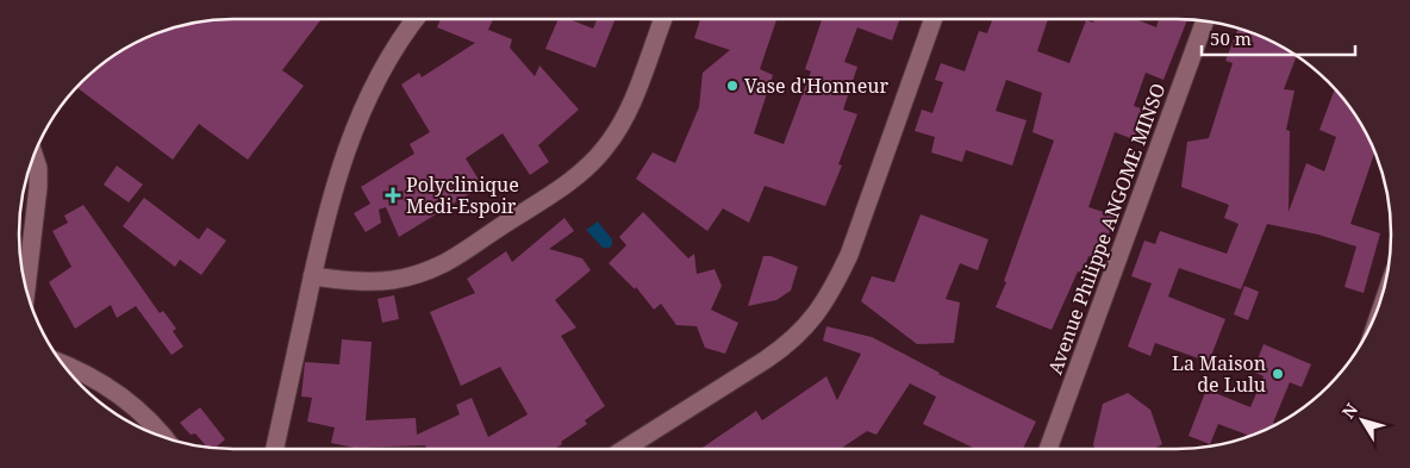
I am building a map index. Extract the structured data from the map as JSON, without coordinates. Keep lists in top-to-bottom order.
{
  "streets": {
    "street": ["Avenue Philippe ANGOME MINSO"]
  },
  "places": {
    "other": ["Vase d'Honneur", "La Maison de Lulu"],
    "health": ["Polyclinique Medi-Espoir"]
  },
  "scale_bar": "50 m",
  "north": "top left"
}
